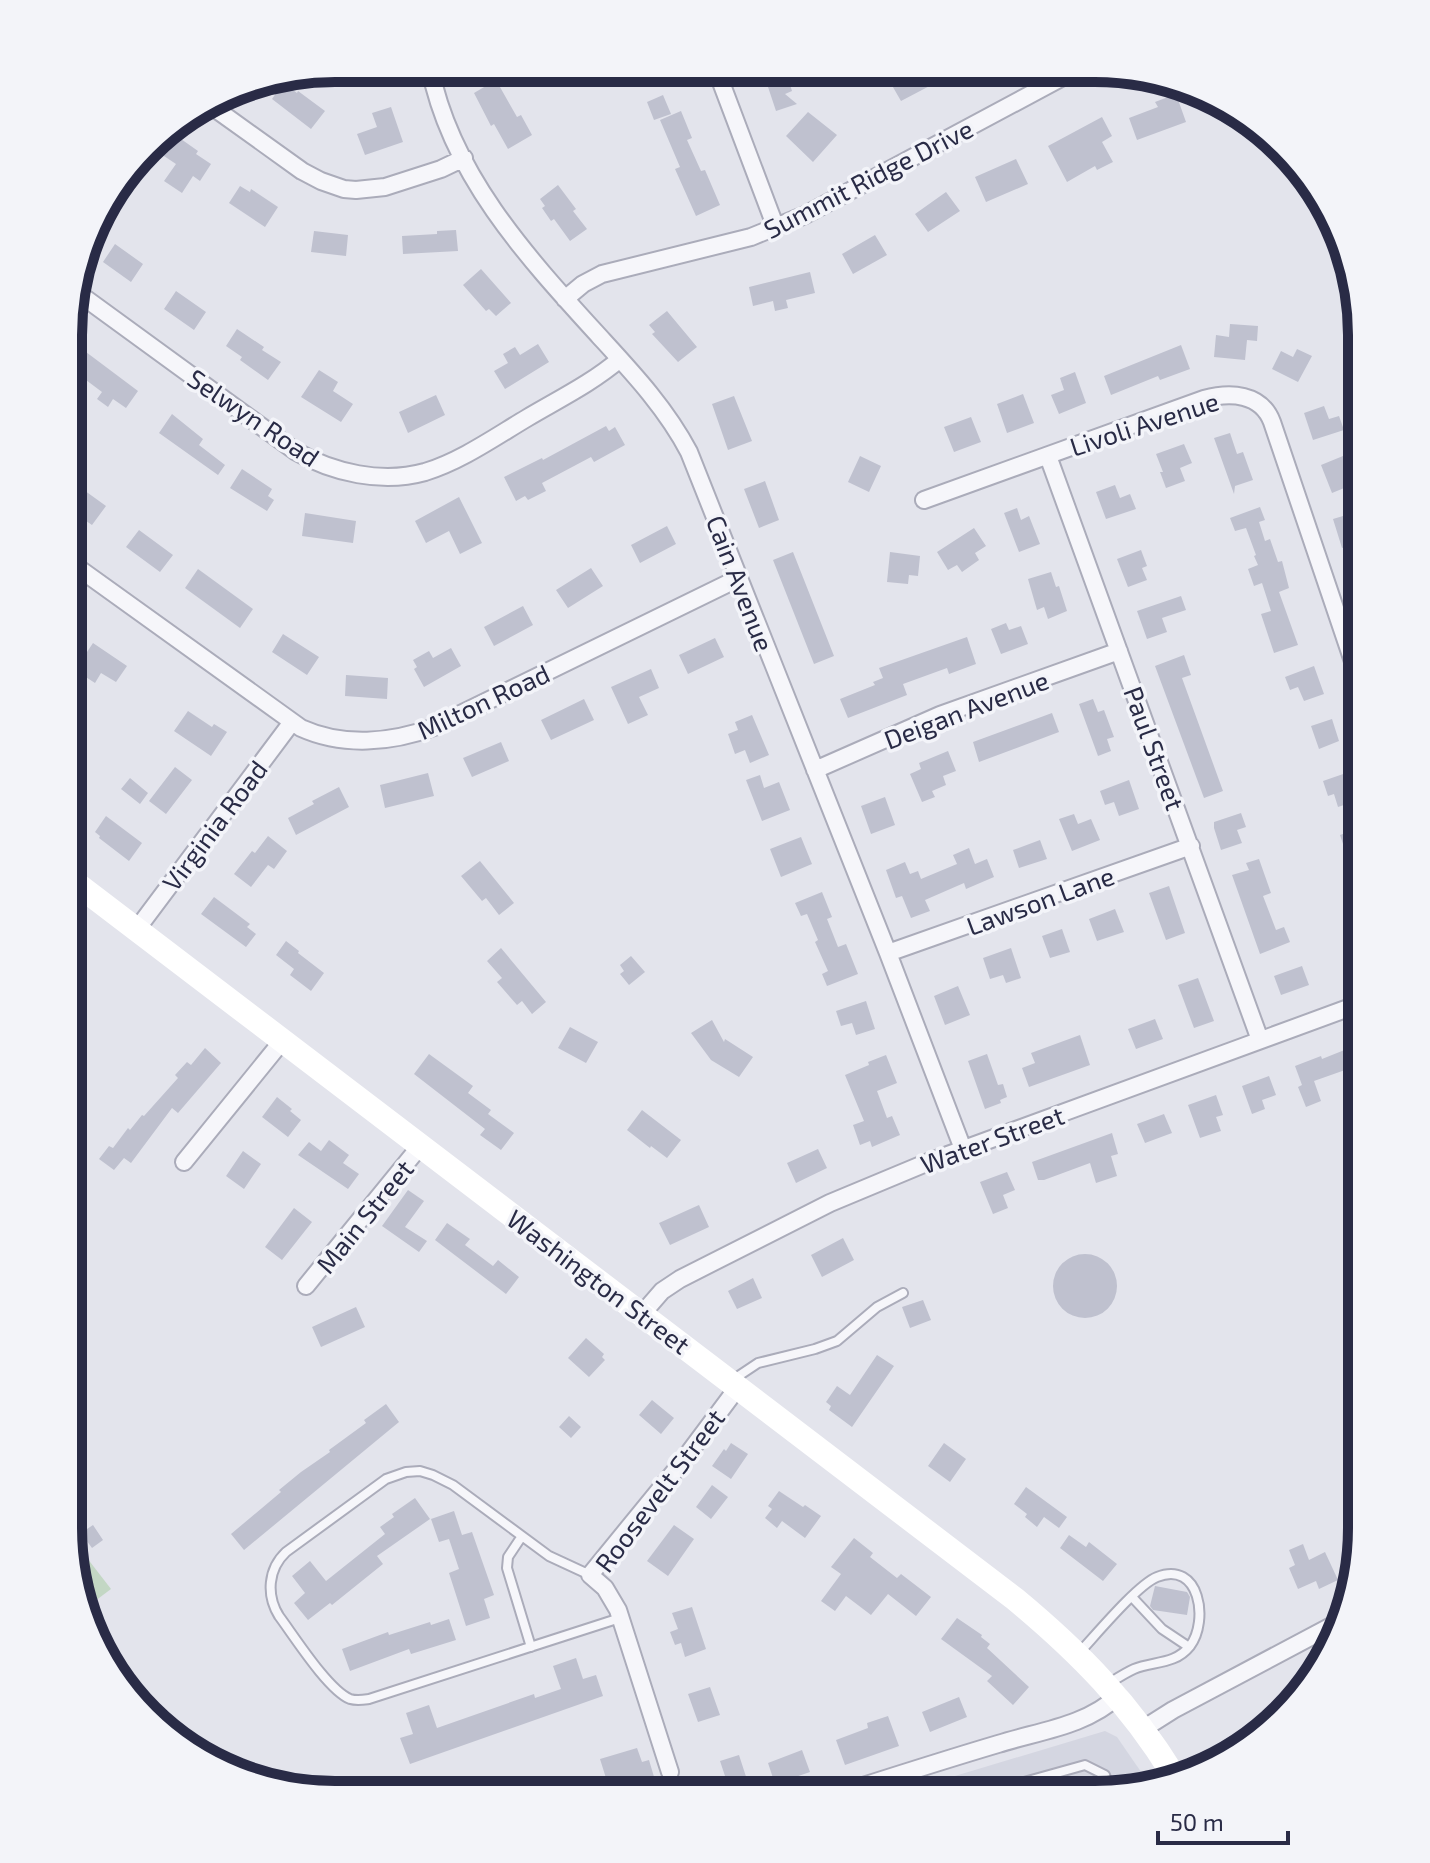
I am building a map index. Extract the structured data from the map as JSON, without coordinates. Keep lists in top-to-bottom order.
{
  "streets": {
    "main road": ["Washington Street"],
    "street": [
      "Summit Ridge Drive",
      "Selwyn Road",
      "Livoli Avenue",
      "Cain Avenue",
      "Milton Road",
      "Deigan Avenue",
      "Paul Street",
      "Virginia Road",
      "Lawson Lane",
      "Water Street",
      "Main Street",
      "Roosevelt Street"
    ]
  },
  "crossings": [
    ["Summit Ridge Drive", "Cain Avenue"],
    ["Selwyn Road", "Cain Avenue"],
    ["Livoli Avenue", "Paul Street"],
    ["Cain Avenue", "Milton Road"],
    ["Cain Avenue", "Deigan Avenue"],
    ["Cain Avenue", "Lawson Lane"],
    ["Cain Avenue", "Water Street"],
    ["Milton Road", "Virginia Road"],
    ["Deigan Avenue", "Paul Street"],
    ["Paul Street", "Lawson Lane"],
    ["Paul Street", "Water Street"],
    ["Virginia Road", "Washington Street"],
    ["Water Street", "Washington Street"],
    ["Main Street", "Washington Street"],
    ["Washington Street", "Roosevelt Street"]
  ],
  "scale_bar": "50 m"
}
